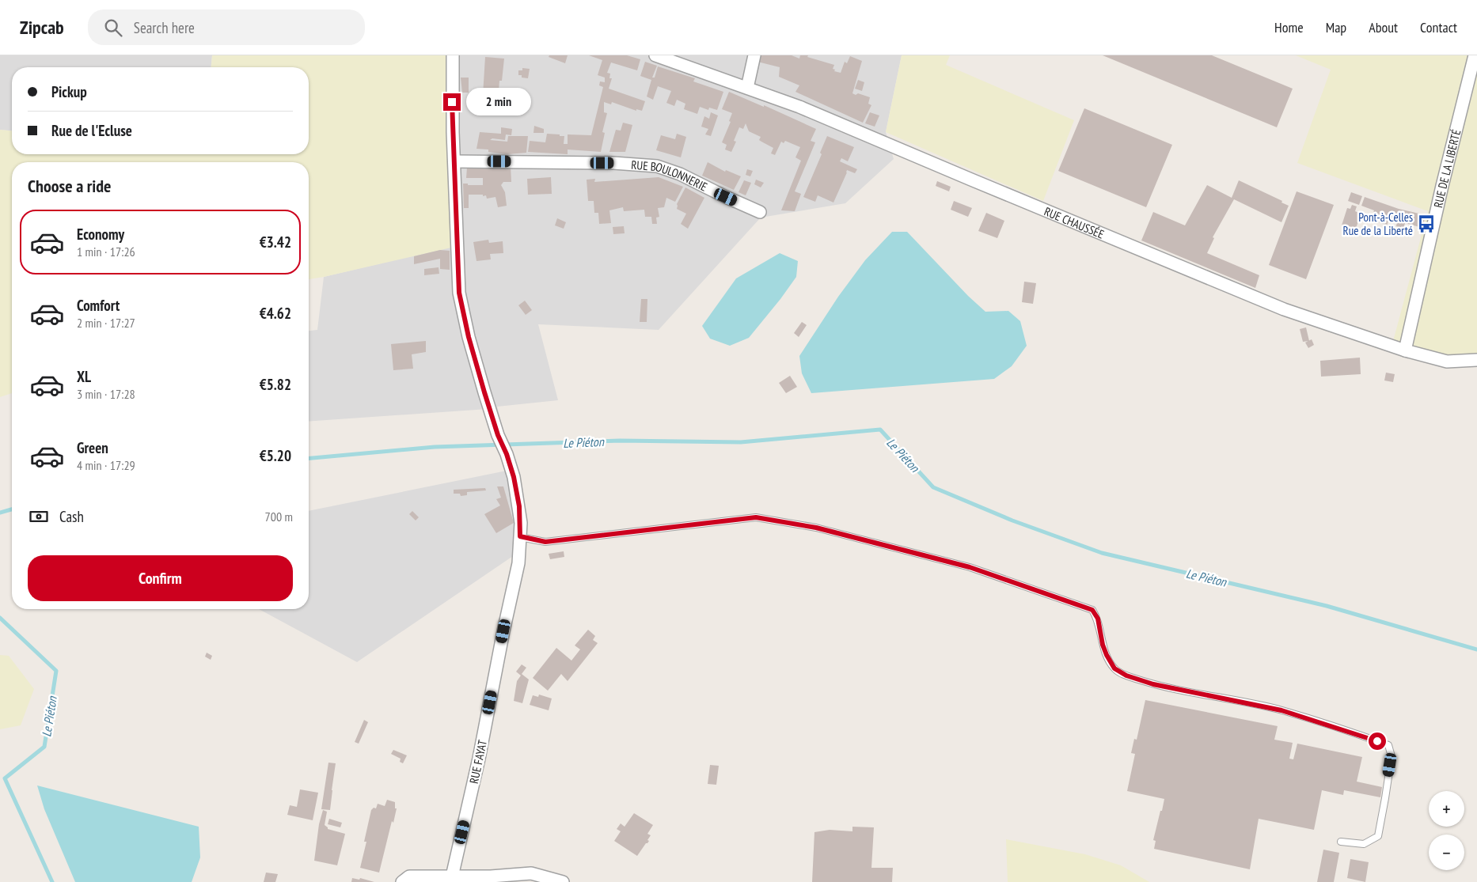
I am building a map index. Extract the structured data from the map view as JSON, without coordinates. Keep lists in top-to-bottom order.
{
  "streets": {
    "street": [
      "RUE DE LA LIBERTÉ",
      "RUE BOULONNERIE",
      "RUE CHAUSSÉE",
      "RUE FAYAT"
    ]
  },
  "crossings": [
    ["RUE DE LA LIBERTÉ", "RUE CHAUSSÉE"],
    ["RUE BOULONNERIE", "RUE FAYAT"]
  ],
  "water": ["Le Piéton"],
  "places": {
    "bus stop": ["Pont-à-Celles Rue de la Liberté"]
  },
  "page": {
    "header": "Zipcab",
    "search": "Search here",
    "nav": [
      "Home",
      "Map",
      "About",
      "Contact"
    ],
    "banner": ["Pickup", "Rue de l'Ecluse"],
    "bubble": "2 min",
    "heading": "Choose a ride",
    "list": [
      {
        "name": "Economy",
        "note": "1 min · 17:26",
        "value": "€3.42"
      },
      {
        "name": "Comfort",
        "note": "2 min · 17:27",
        "value": "€4.62"
      },
      {
        "name": "XL",
        "note": "3 min · 17:28",
        "value": "€5.82"
      },
      {
        "name": "Green",
        "note": "4 min · 17:29",
        "value": "€5.20"
      }
    ],
    "pay": ["Cash", "700 m"],
    "buttons": "Confirm",
    "map_buttons": ["+", "−"]
  }
}
